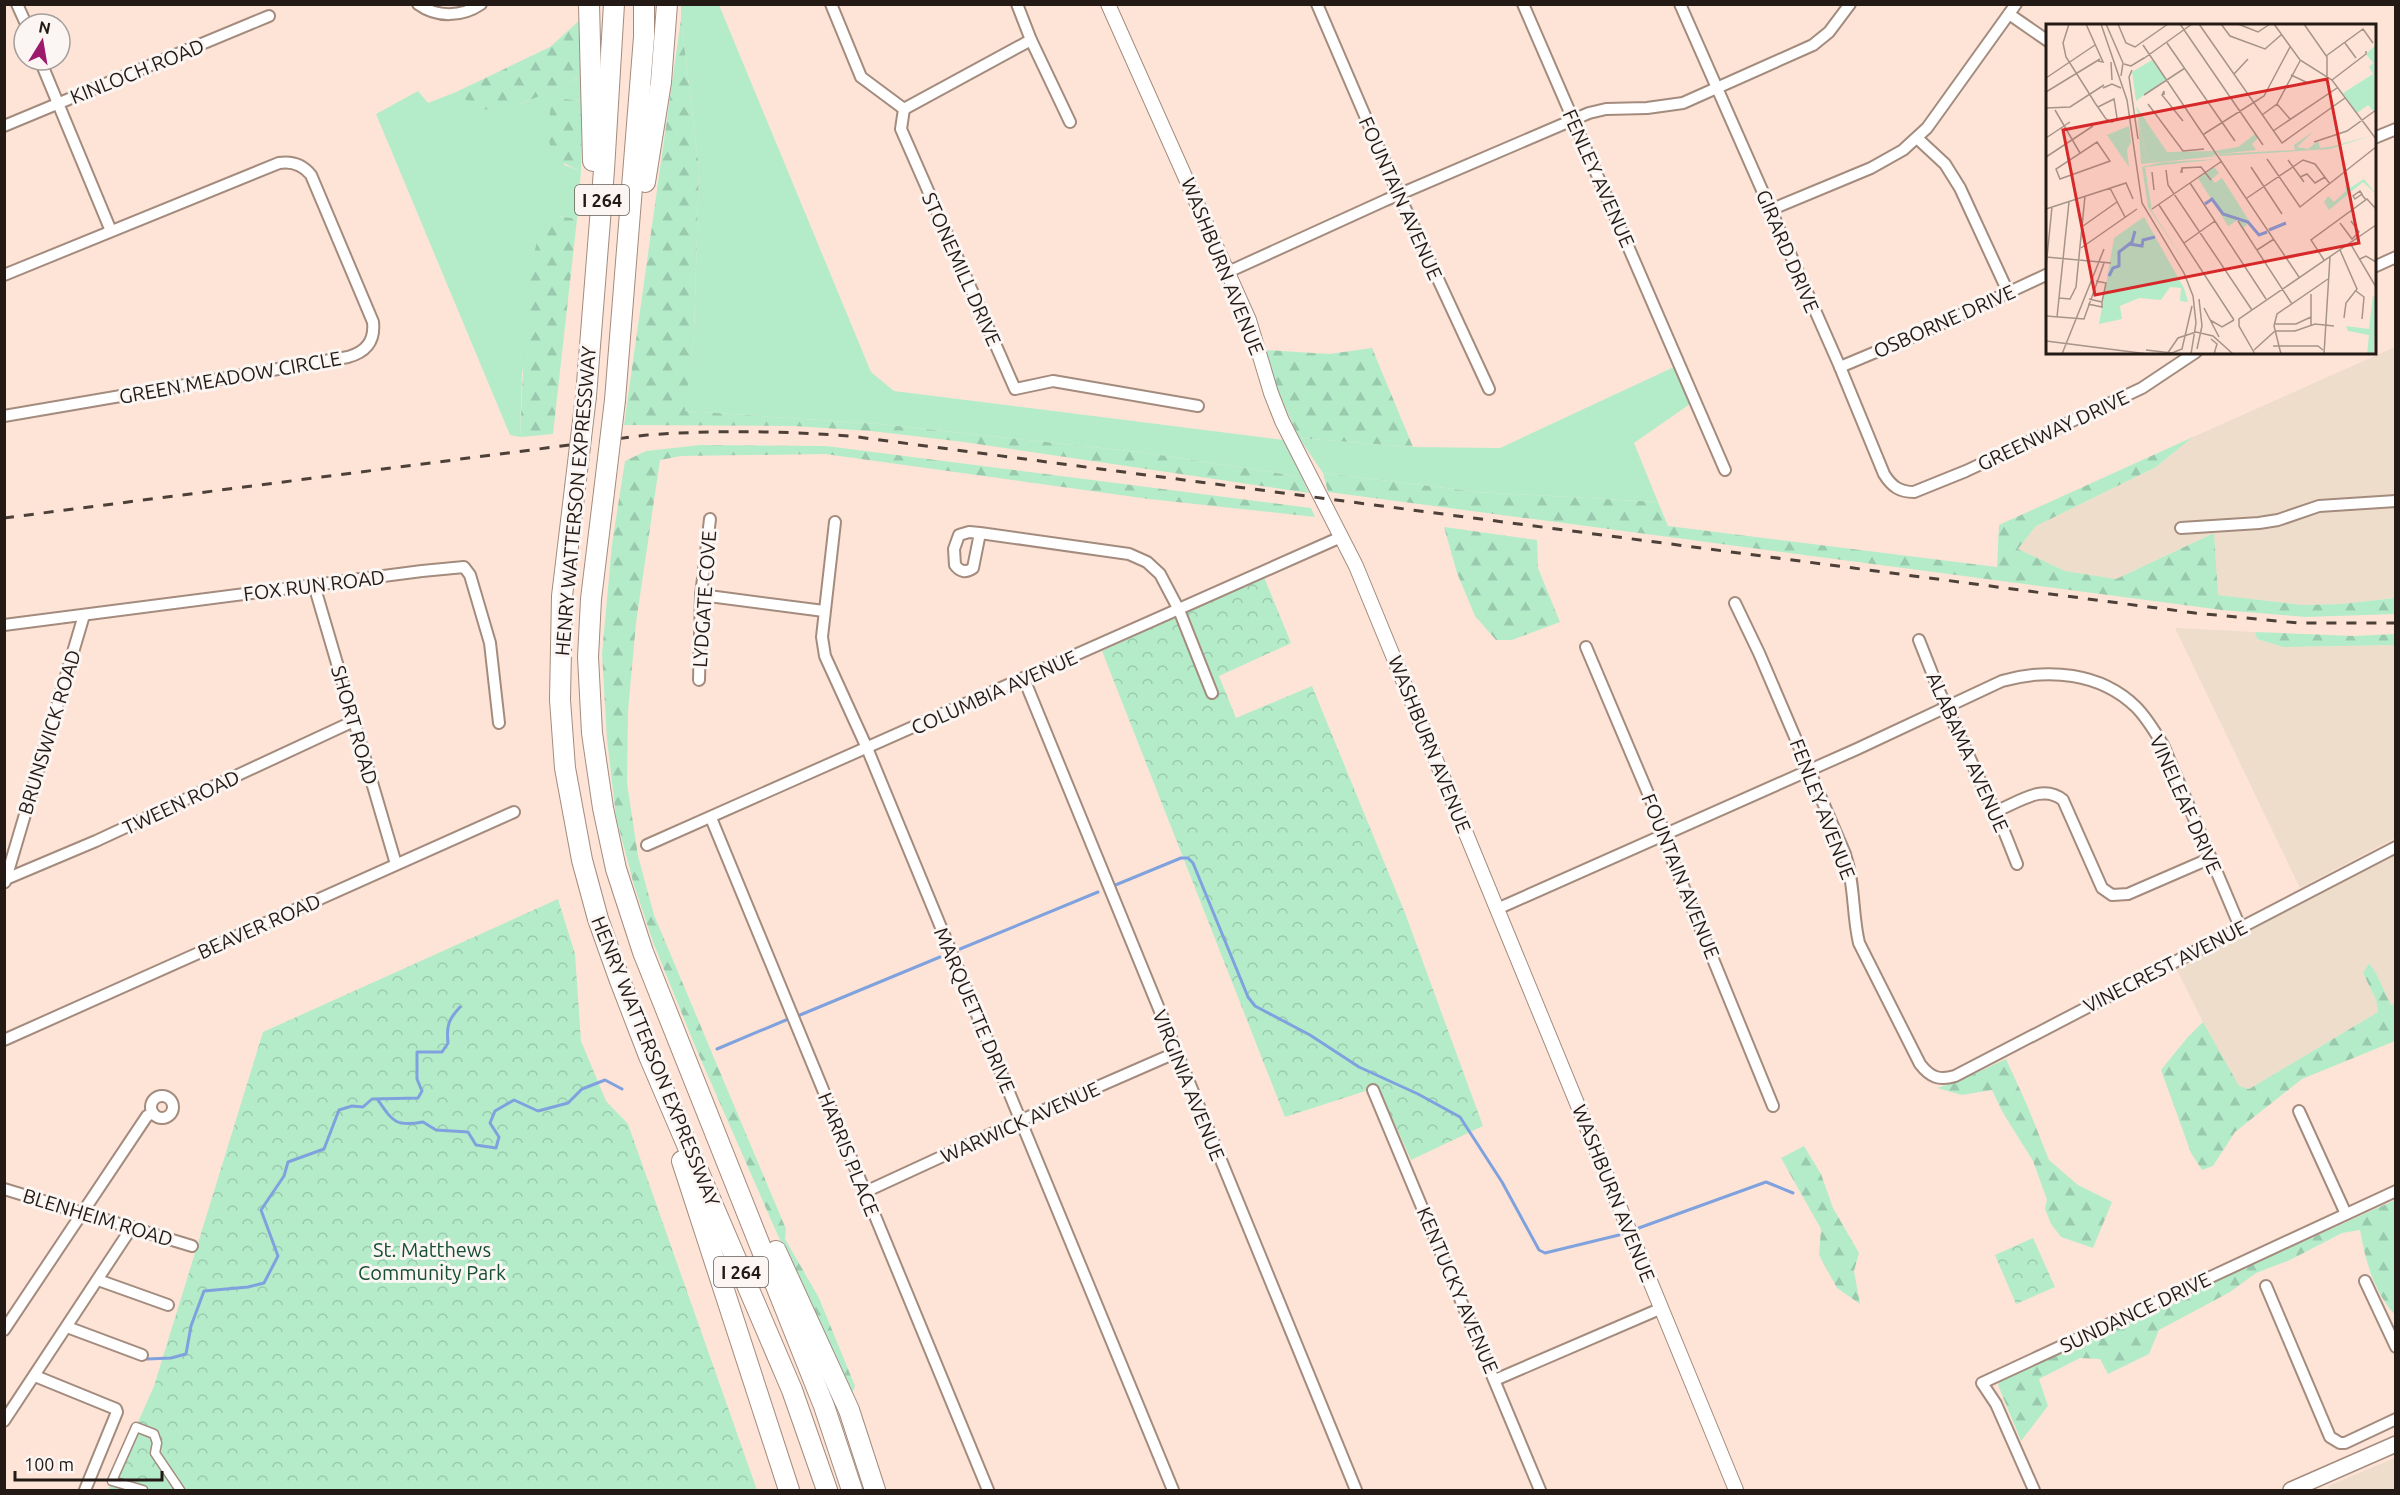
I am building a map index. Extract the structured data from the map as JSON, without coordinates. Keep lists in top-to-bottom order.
{
  "streets": {
    "highway": ["I 264", "HENRY WATTERSON EXPRESSWAY"],
    "street": [
      "KINLOCH ROAD",
      "FENLEY AVENUE",
      "FOUNTAIN AVENUE",
      "GIRARD DRIVE",
      "WASHBURN AVENUE",
      "STONEMILL DRIVE",
      "OSBORNE DRIVE",
      "GREEN MEADOW CIRCLE",
      "GREENWAY DRIVE",
      "FOX RUN ROAD",
      "LYDGATE COVE",
      "COLUMBIA AVENUE",
      "SHORT ROAD",
      "BRUNSWICK ROAD",
      "ALABAMA AVENUE",
      "TWEEN ROAD",
      "VINELEAF DRIVE",
      "BEAVER ROAD",
      "VINECREST AVENUE",
      "MARQUETTE DRIVE",
      "VIRGINIA AVENUE",
      "WARWICK AVENUE",
      "HARRIS PLACE",
      "BLENHEIM ROAD",
      "KENTUCKY AVENUE",
      "SUNDANCE DRIVE"
    ]
  },
  "crossings": [
    ["FENLEY AVENUE", "VINECREST AVENUE"],
    ["GIRARD DRIVE", "OSBORNE DRIVE"],
    ["GIRARD DRIVE", "GREENWAY DRIVE"],
    ["WASHBURN AVENUE", "COLUMBIA AVENUE"],
    ["FOX RUN ROAD", "SHORT ROAD"],
    ["FOX RUN ROAD", "BRUNSWICK ROAD"],
    ["COLUMBIA AVENUE", "MARQUETTE DRIVE"],
    ["COLUMBIA AVENUE", "VIRGINIA AVENUE"],
    ["COLUMBIA AVENUE", "HARRIS PLACE"],
    ["SHORT ROAD", "TWEEN ROAD"],
    ["SHORT ROAD", "BEAVER ROAD"],
    ["BRUNSWICK ROAD", "TWEEN ROAD"],
    ["ALABAMA AVENUE", "VINELEAF DRIVE"],
    ["VINELEAF DRIVE", "VINECREST AVENUE"],
    ["MARQUETTE DRIVE", "WARWICK AVENUE"],
    ["VIRGINIA AVENUE", "WARWICK AVENUE"],
    ["WARWICK AVENUE", "HARRIS PLACE"]
  ],
  "parks": ["St. Matthews Community Park"],
  "scale_bar": "100 m",
  "north": "top"
}
